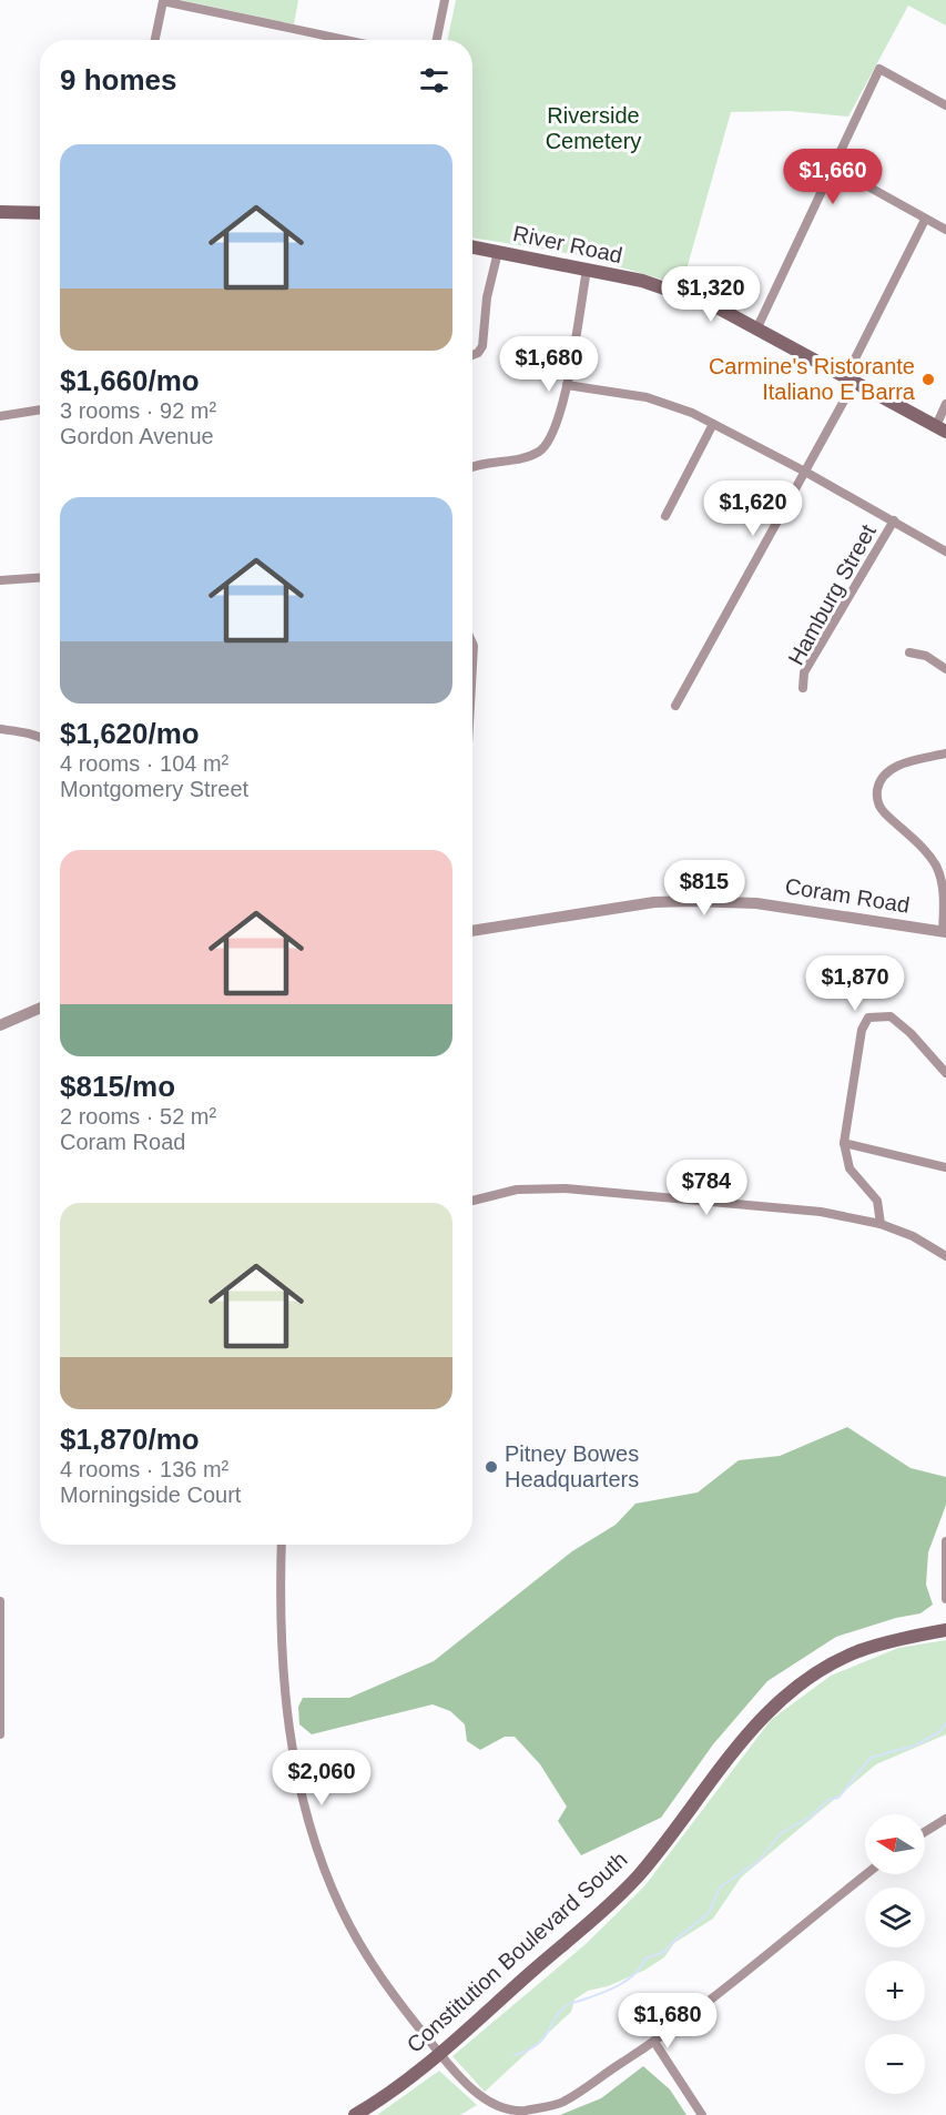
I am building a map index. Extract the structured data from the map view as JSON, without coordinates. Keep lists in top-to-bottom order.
{
  "streets": {
    "main road": ["River Road", "Constitution Boulevard South"],
    "street": ["Hamburg Street", "Coram Road"]
  },
  "parks": ["Riverside Cemetery"],
  "places": ["Carmine's Ristorante Italiano E Barra", "Pitney Bowes Headquarters"],
  "north": "left",
  "page": {
    "heading": "9 homes",
    "list": [
      {
        "name": "$1,660/mo",
        "note": "3 rooms · 92 m² · Gordon Avenue"
      },
      {
        "name": "$1,620/mo",
        "note": "4 rooms · 104 m² · Montgomery Street"
      },
      {
        "name": "$815/mo",
        "note": "2 rooms · 52 m² · Coram Road"
      },
      {
        "name": "$1,870/mo",
        "note": "4 rooms · 136 m² · Morningside Court"
      }
    ],
    "price": [
      "$1,660",
      "$1,320",
      "$1,680",
      "$1,620",
      "$815",
      "$1,870",
      "$784",
      "$2,060",
      "$1,680"
    ],
    "map_buttons": ["+", "−"]
  }
}
